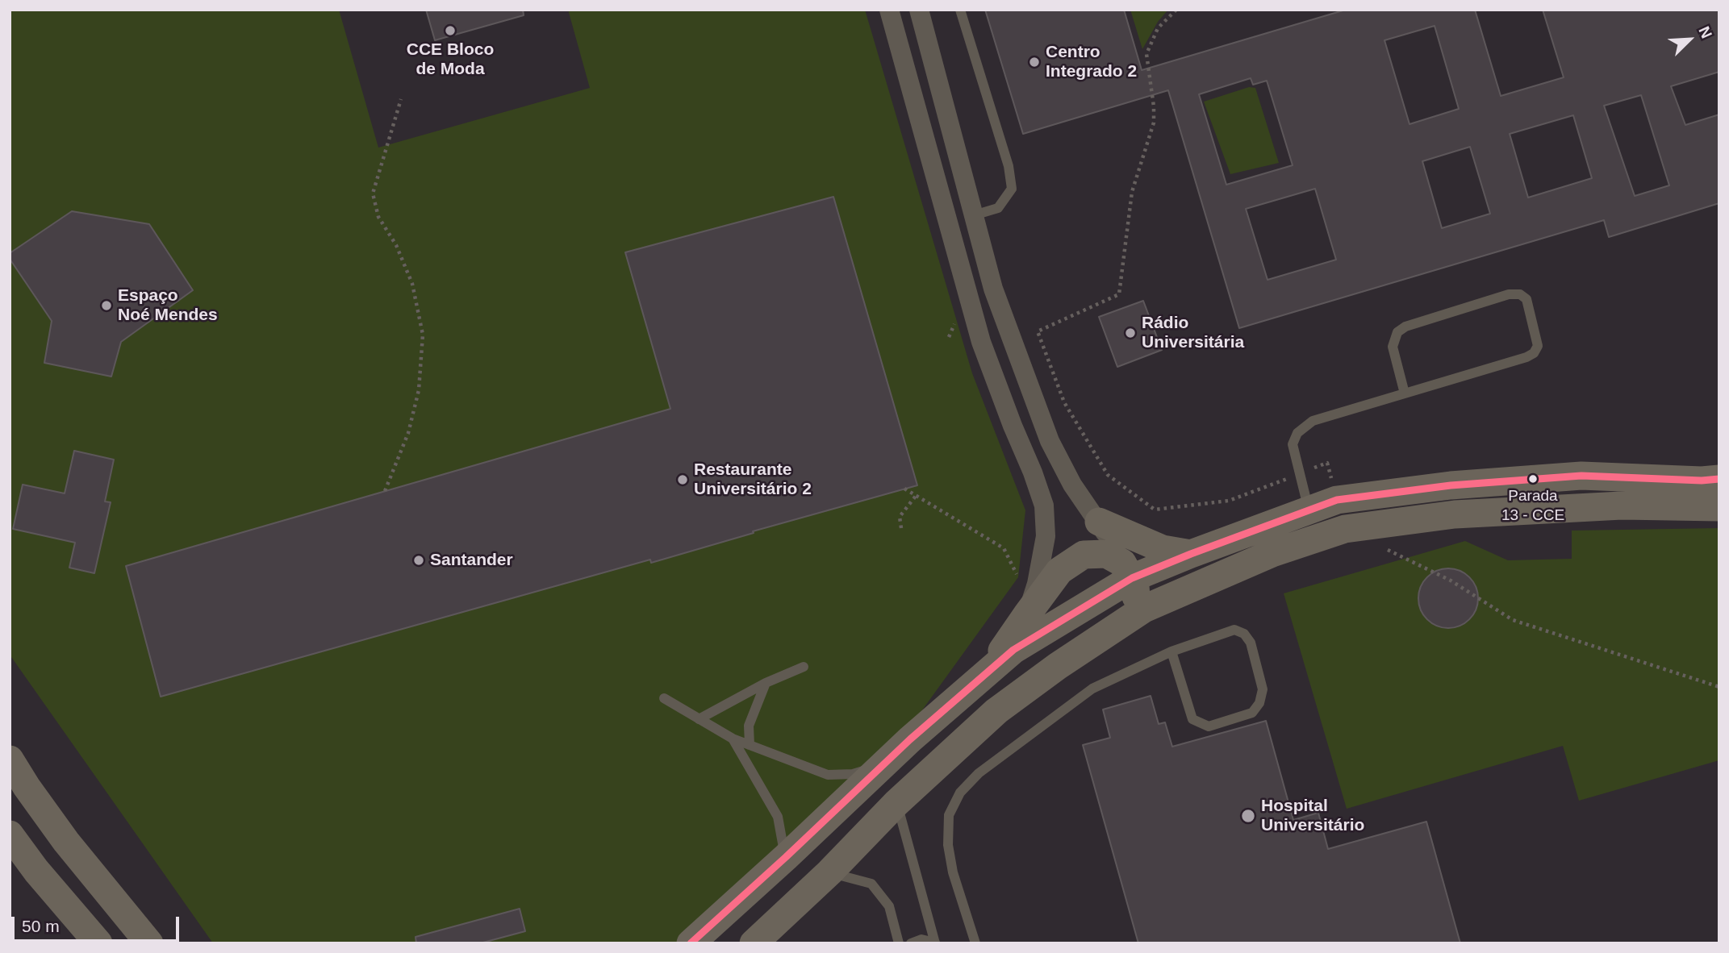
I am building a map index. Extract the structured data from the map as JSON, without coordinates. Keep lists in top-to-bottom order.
{
  "places": [
    "CCE Bloco de Moda",
    "Centro Integrado 2",
    "Espaço Noé Mendes",
    "Rádio Universitária",
    "Parada 13 - CCE",
    "Restaurante Universitário 2",
    "Santander",
    "Hospital Universitário"
  ],
  "scale_bar": "50 m",
  "north": "top right"
}
